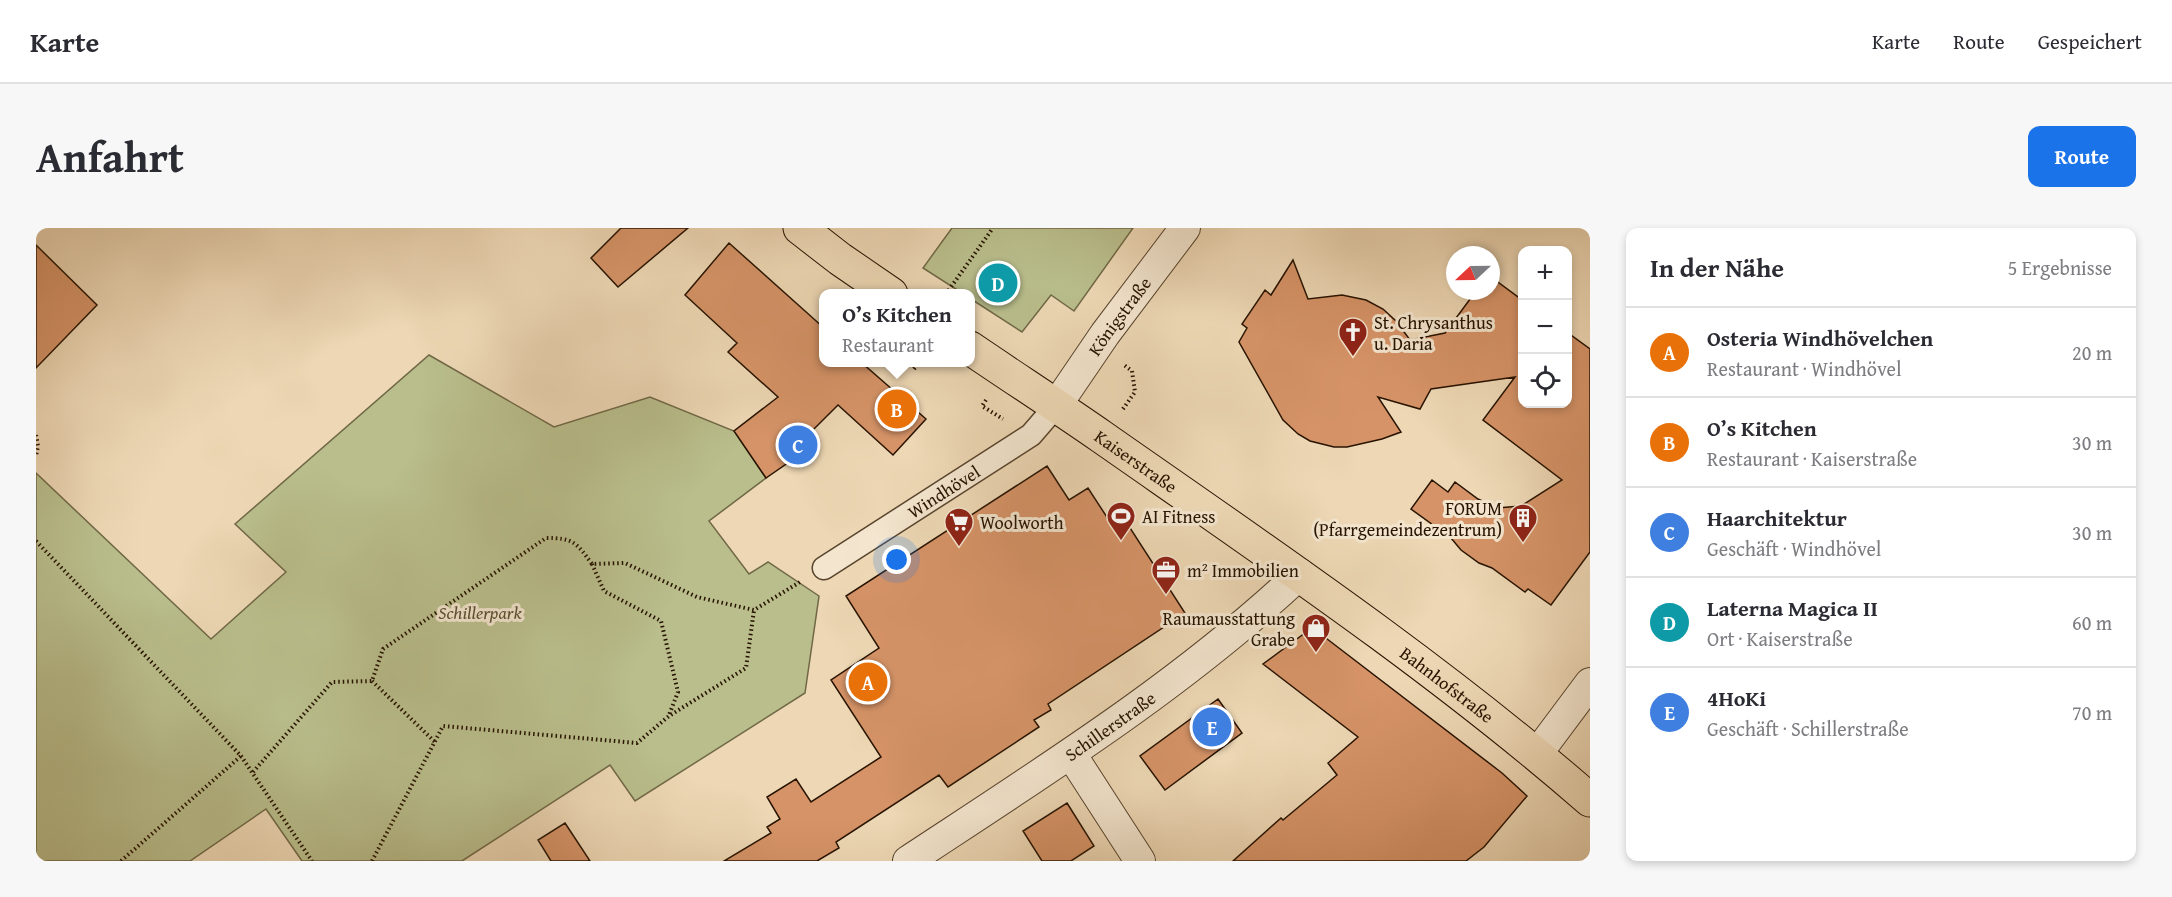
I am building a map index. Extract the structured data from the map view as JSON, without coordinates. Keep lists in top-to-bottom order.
{
  "streets": {
    "main road": ["Kaiserstraße", "Bahnhofstraße"],
    "street": ["Königstraße", "Windhövel", "Schillerstraße"]
  },
  "crossings": [
    ["Königstraße", "Kaiserstraße"],
    ["Königstraße", "Windhövel"],
    ["Kaiserstraße", "Windhövel"],
    ["Kaiserstraße", "Bahnhofstraße"],
    ["Kaiserstraße", "Schillerstraße"],
    ["Bahnhofstraße", "Schillerstraße"]
  ],
  "parks": ["Schillerpark"],
  "places": {
    "church": ["St. Chrysanthus u. Daria"],
    "sports": ["AI Fitness"],
    "building": ["FORUM (Pfarrgemeindezentrum)"],
    "supermarket": ["Woolworth"],
    "office": ["m² Immobilien"],
    "shop": ["Raumausstattung Grabe"]
  },
  "north": "left",
  "page": {
    "header": "Karte",
    "nav": ["Karte", "Route", "Gespeichert"],
    "title": "Anfahrt",
    "buttons": "Route",
    "heading": ["In der Nähe", "5 Ergebnisse"],
    "map_buttons": ["+", "−"],
    "pins": [
      "D",
      "B",
      "C",
      "A",
      "E"
    ],
    "popup": ["O’s Kitchen", "Restaurant"],
    "list": [
      {
        "mark": "A",
        "name": "Osteria Windhövelchen",
        "note": "Restaurant · Windhövel",
        "value": "20 m"
      },
      {
        "mark": "B",
        "name": "O’s Kitchen",
        "note": "Restaurant · Kaiserstraße",
        "value": "30 m"
      },
      {
        "mark": "C",
        "name": "Haarchitektur",
        "note": "Geschäft · Windhövel",
        "value": "30 m"
      },
      {
        "mark": "D",
        "name": "Laterna Magica II",
        "note": "Ort · Kaiserstraße",
        "value": "60 m"
      },
      {
        "mark": "E",
        "name": "4HoKi",
        "note": "Geschäft · Schillerstraße",
        "value": "70 m"
      }
    ]
  }
}
